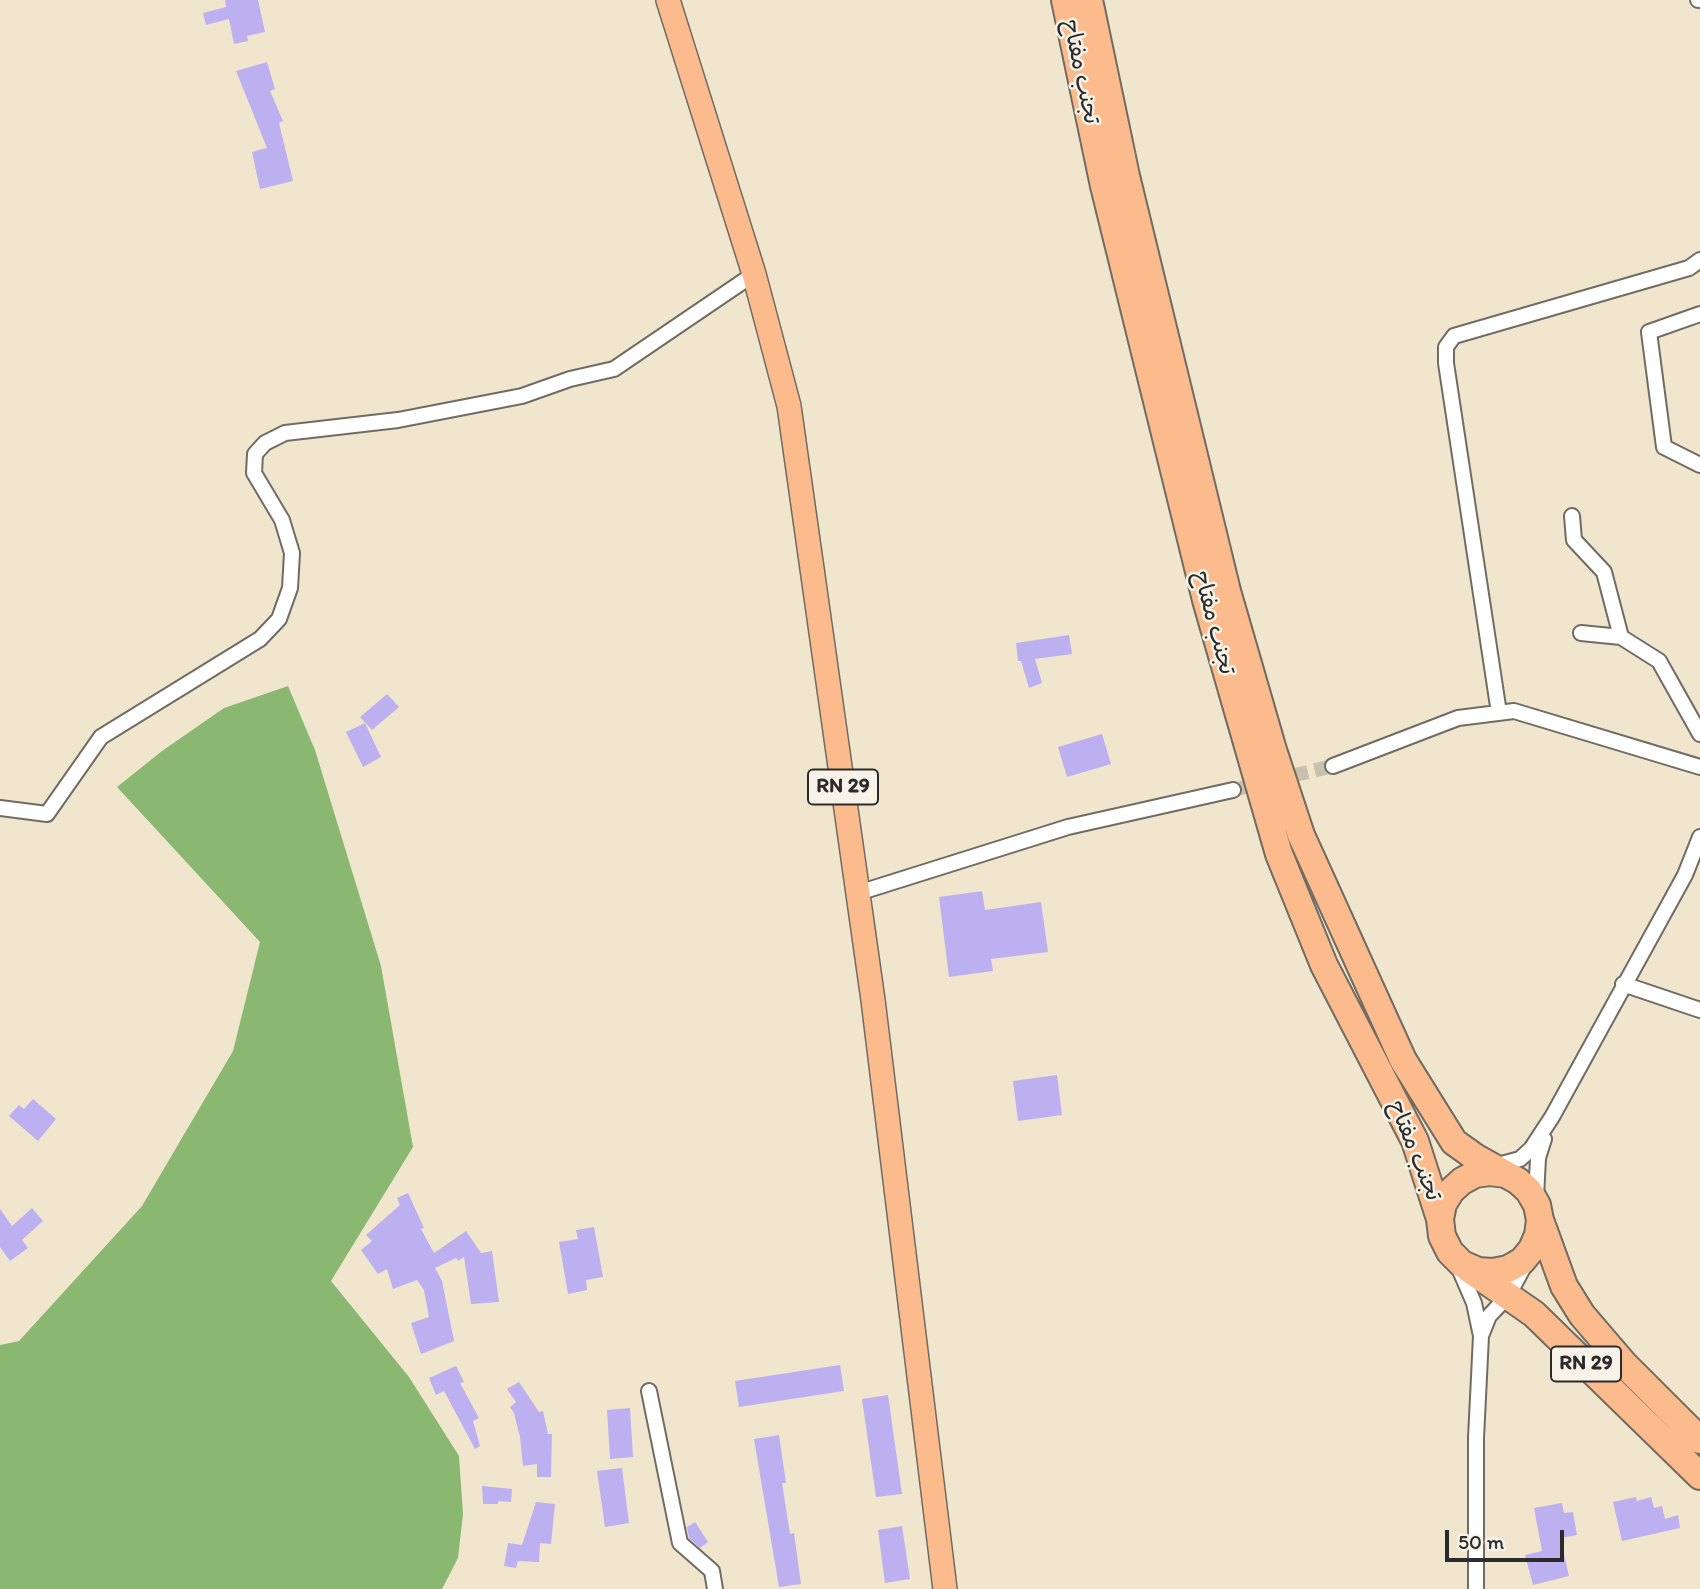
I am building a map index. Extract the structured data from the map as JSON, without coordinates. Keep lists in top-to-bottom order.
{
  "streets": {
    "highway": ["تجنب مفتاح", "RN 29"]
  },
  "crossings": [
    ["تجنب مفتاح", "RN 29"]
  ],
  "scale_bar": "50 m"
}
